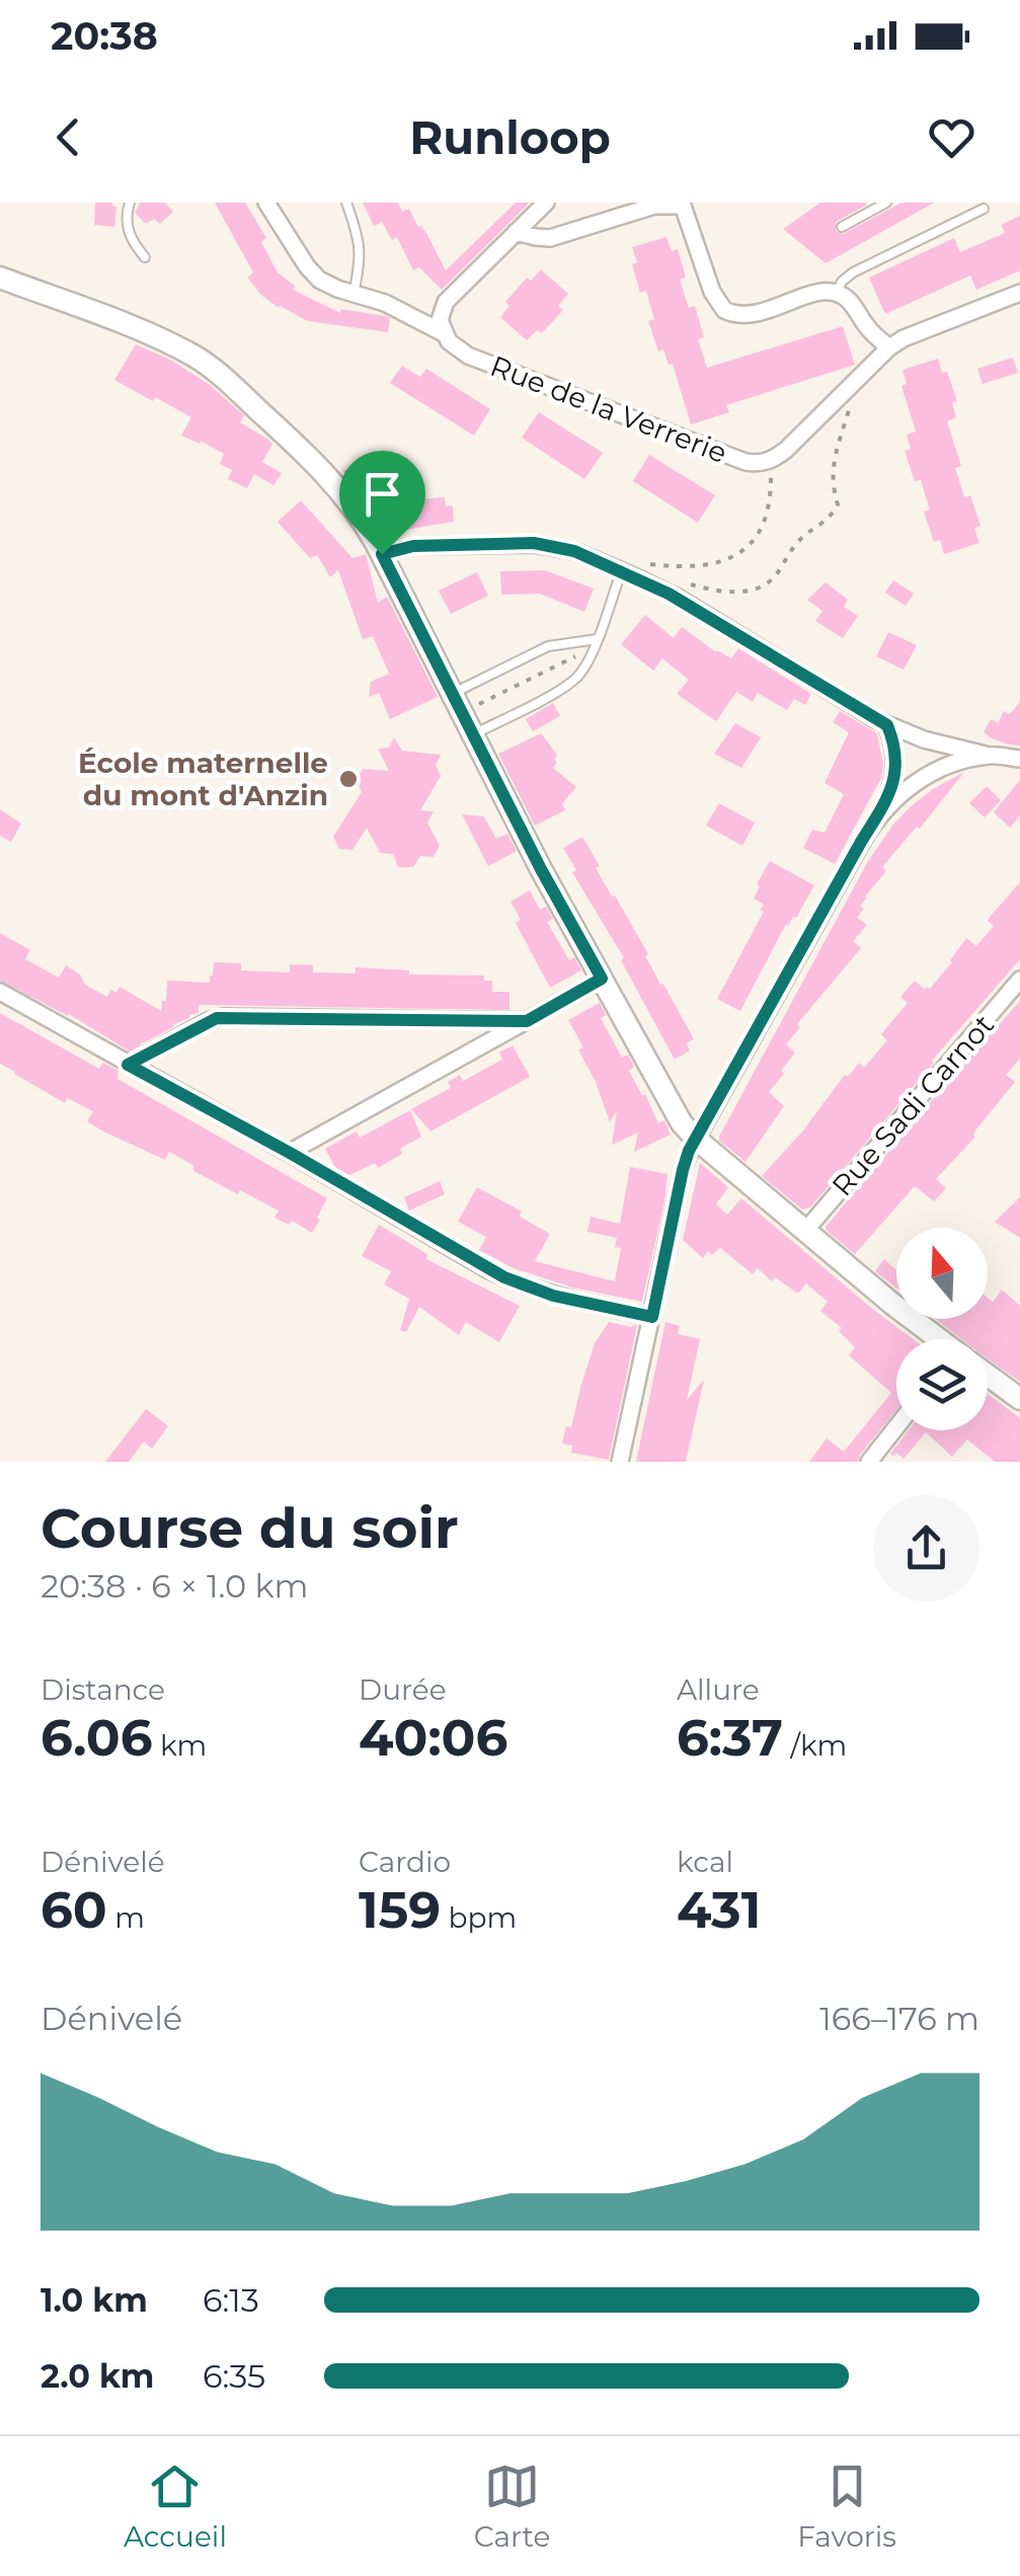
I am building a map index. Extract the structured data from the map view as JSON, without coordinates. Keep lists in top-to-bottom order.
{
  "streets": {
    "street": ["Rue de la Verrerie", "Rue Sadi Carnot"]
  },
  "places": ["École maternelle du mont d'Anzin"],
  "north": "top",
  "page": {
    "status": "20:38",
    "header": "Runloop",
    "heading": ["Course du soir", "20:38 · 6 × 1.0 km"],
    "stats": [
      ["Distance", "6.06 km"],
      ["Durée", "40:06"],
      ["Allure", "6:37 /km"],
      ["Dénivelé", "60 m"],
      ["Cardio", "159 bpm"],
      ["kcal", "431"]
    ],
    "chart": ["Dénivelé", "166–176 m"],
    "list": [
      {
        "name": "1.0 km",
        "note": "6:13"
      },
      {
        "name": "2.0 km",
        "note": "6:35"
      }
    ],
    "tabs": ["Accueil", "Carte", "Favoris"]
  }
}
